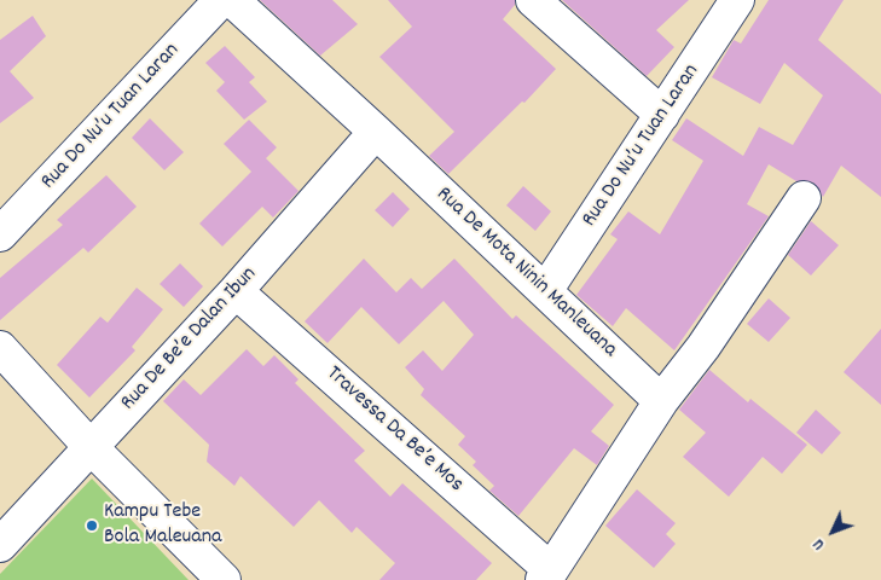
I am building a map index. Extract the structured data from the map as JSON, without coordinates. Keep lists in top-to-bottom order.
{
  "streets": {
    "street": [
      "Rua Do Nu’u Tuan Laran",
      "Rua De Mota Ninin Manleuana",
      "Rua De Be’e Dalan Ibun",
      "Travessa Da Be’e Mos"
    ]
  },
  "crossings": [
    ["Rua Do Nu’u Tuan Laran", "Rua De Mota Ninin Manleuana"],
    ["Rua De Mota Ninin Manleuana", "Rua De Be’e Dalan Ibun"],
    ["Rua De Be’e Dalan Ibun", "Travessa Da Be’e Mos"]
  ],
  "places": ["Kampu Tebe Bola Maleuana"],
  "north": "bottom left"
}
